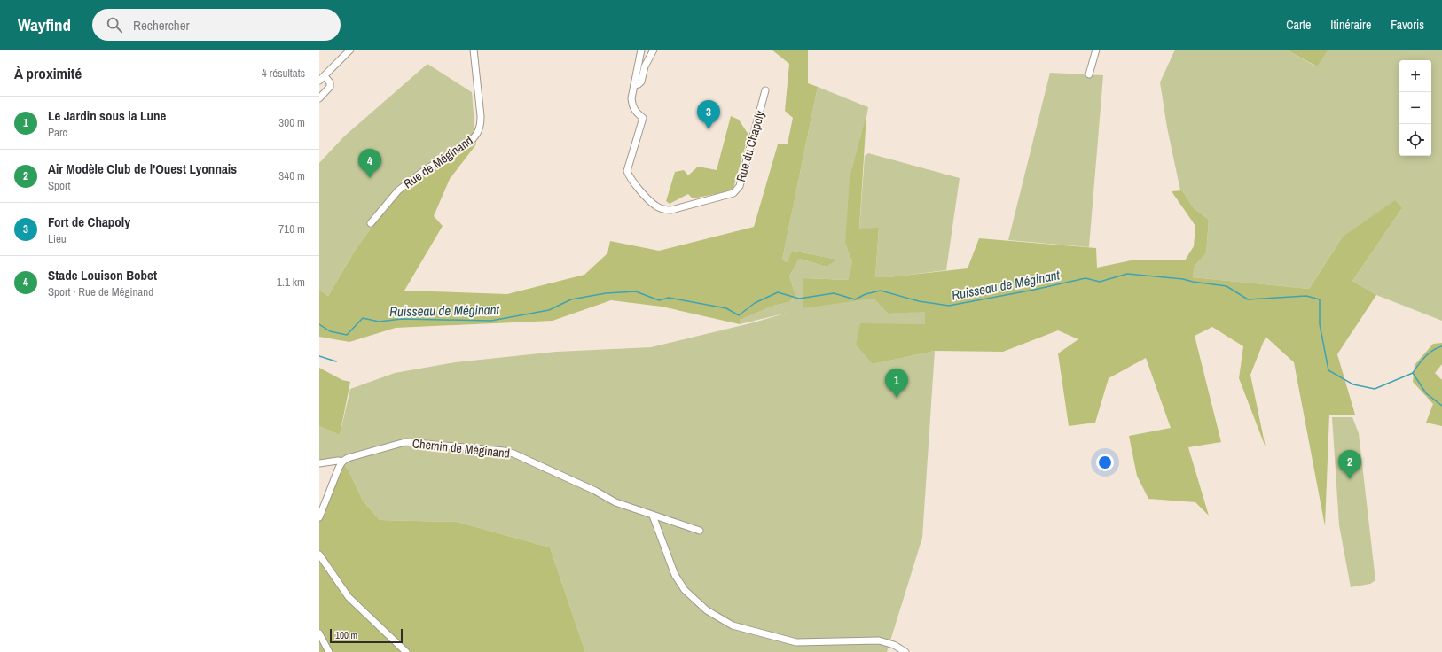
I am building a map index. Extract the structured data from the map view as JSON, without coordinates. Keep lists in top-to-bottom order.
{
  "streets": {
    "street": ["Rue du Chapoly", "Rue de Méginand", "Chemin de Méginand"]
  },
  "water": ["Ruisseau de Méginant"],
  "scale_bar": "100 m",
  "page": {
    "header": "Wayfind",
    "search": "Rechercher",
    "nav": ["Carte", "Itinéraire", "Favoris"],
    "heading": ["À proximité", "4 résultats"],
    "map_buttons": ["+", "−"],
    "list": [
      {
        "mark": "1",
        "name": "Le Jardin sous la Lune",
        "note": "Parc",
        "value": "300 m"
      },
      {
        "mark": "2",
        "name": "Air Modèle Club de l'Ouest Lyonnais",
        "note": "Sport",
        "value": "340 m"
      },
      {
        "mark": "3",
        "name": "Fort de Chapoly",
        "note": "Lieu",
        "value": "710 m"
      },
      {
        "mark": "4",
        "name": "Stade Louison Bobet",
        "note": "Sport · Rue de Méginand",
        "value": "1.1 km"
      }
    ],
    "pins": [
      "3",
      "4",
      "1",
      "2"
    ],
    "scale": "100 m"
  }
}
